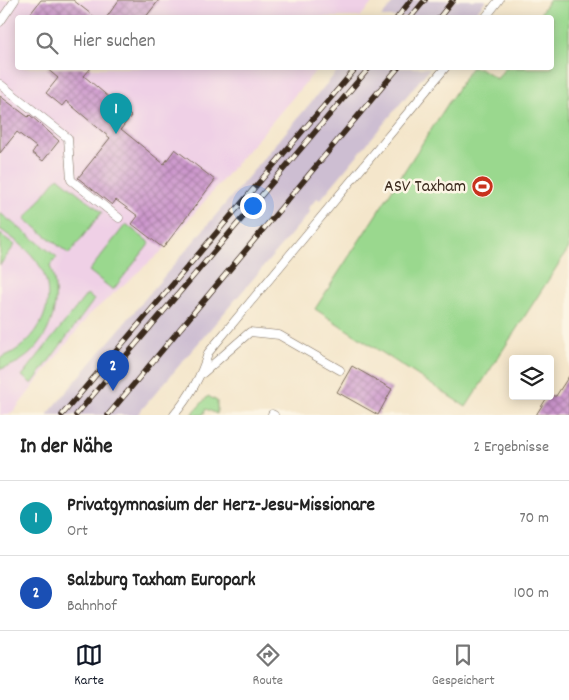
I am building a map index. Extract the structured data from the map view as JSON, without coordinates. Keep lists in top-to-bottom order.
{
  "places": {
    "sports": ["ASV Taxham"]
  },
  "page": {
    "search": "Hier suchen",
    "pins": ["1", "2"],
    "heading": ["In der Nähe", "2 Ergebnisse"],
    "list": [
      {
        "mark": "1",
        "name": "Privatgymnasium der Herz-Jesu-Missionare",
        "note": "Ort",
        "value": "70 m"
      },
      {
        "mark": "2",
        "name": "Salzburg Taxham Europark",
        "note": "Bahnhof",
        "value": "100 m"
      }
    ],
    "nav": ["Karte", "Route", "Gespeichert"]
  }
}
